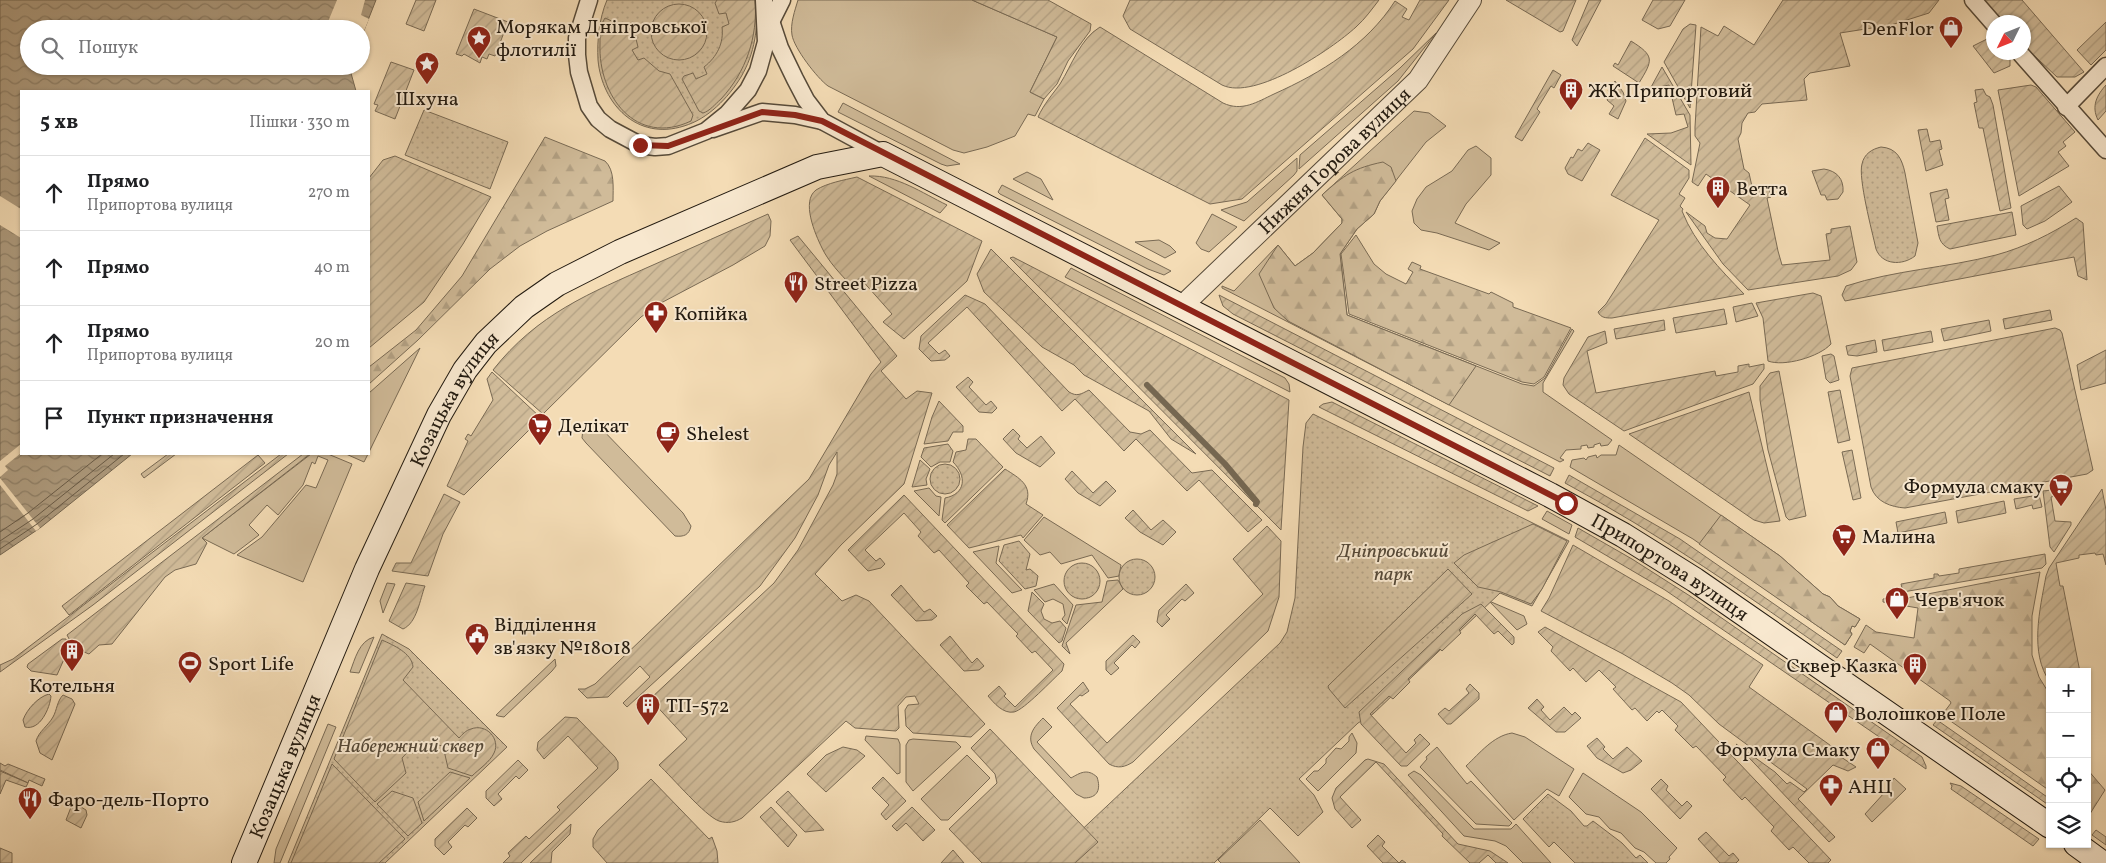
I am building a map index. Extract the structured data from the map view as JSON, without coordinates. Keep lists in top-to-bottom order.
{
  "streets": {
    "main road": ["Козацька вулиця", "Припортова вулиця"],
    "street": ["Нижня Горова вулиця"]
  },
  "crossings": [
    ["Нижня Горова вулиця", "Припортова вулиця"],
    ["Козацька вулиця", "Припортова вулиця"]
  ],
  "parks": ["Дніпровський парк", "Набережний сквер"],
  "places": {
    "shop": [
      "DenFlor",
      "Черв'ячок",
      "Волошкове Поле",
      "Формула Смаку"
    ],
    "place": ["Морякам Дніпровської флотилії", "Шхуна"],
    "building": [
      "ЖК Припортовий",
      "Ветта",
      "Котельня",
      "Сквер Казка",
      "ТП-572"
    ],
    "restaurant": ["Street Pizza", "Фаро-дель-Порто"],
    "pharmacy": ["Копійка", "АНЦ"],
    "supermarket": ["Делікат", "Формула смаку", "Малина"],
    "cafe": ["Shelest"],
    "public building": ["Відділення зв'язку №18018"],
    "sports": ["Sport Life"]
  },
  "north": "bottom left",
  "page": {
    "search": "Пошук",
    "heading": ["5 хв", "Пішки · 330 m"],
    "list": [
      ["Прямо", "Припортова вулиця", "270 m"],
      ["Прямо", "40 m"],
      ["Прямо", "Припортова вулиця", "20 m"],
      "Пункт призначення"
    ],
    "map_buttons": ["+", "−"]
  }
}
